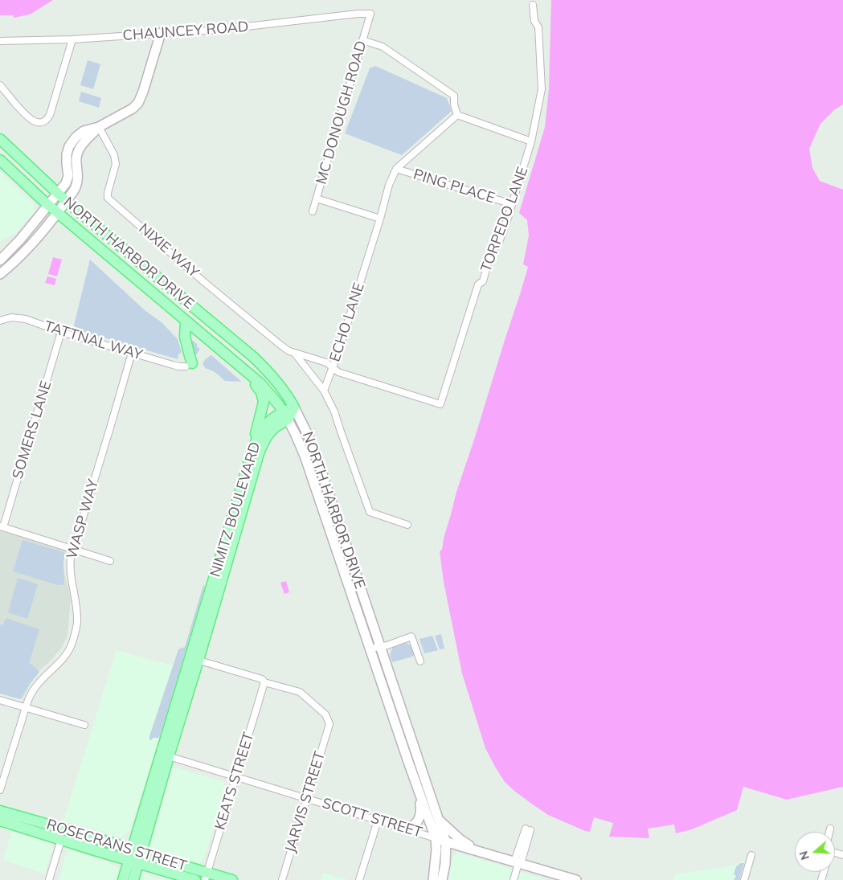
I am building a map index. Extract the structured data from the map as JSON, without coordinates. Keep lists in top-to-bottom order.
{
  "streets": {
    "main road": [
      "NORTH HARBOR DRIVE",
      "NIMITZ BOULEVARD",
      "SCOTT STREET",
      "ROSECRANS STREET"
    ],
    "street": [
      "CHAUNCEY ROAD",
      "MC DONOUGH ROAD",
      "PING PLACE",
      "TORPEDO LANE",
      "NIXIE WAY",
      "ECHO LANE",
      "TATTNAL WAY",
      "SOMERS LANE",
      "WASP WAY",
      "KEATS STREET",
      "JARVIS STREET"
    ]
  },
  "crossings": [
    ["CHAUNCEY ROAD", "MC DONOUGH ROAD"],
    ["PING PLACE", "TORPEDO LANE"],
    ["PING PLACE", "ECHO LANE"],
    ["TORPEDO LANE", "ECHO LANE"],
    ["NORTH HARBOR DRIVE", "NIMITZ BOULEVARD"],
    ["NORTH HARBOR DRIVE", "SCOTT STREET"],
    ["TATTNAL WAY", "SOMERS LANE"],
    ["TATTNAL WAY", "WASP WAY"],
    ["NIMITZ BOULEVARD", "SCOTT STREET"],
    ["NIMITZ BOULEVARD", "ROSECRANS STREET"],
    ["KEATS STREET", "JARVIS STREET"],
    ["KEATS STREET", "SCOTT STREET"],
    ["KEATS STREET", "ROSECRANS STREET"],
    ["JARVIS STREET", "SCOTT STREET"]
  ],
  "north": "left"
}
